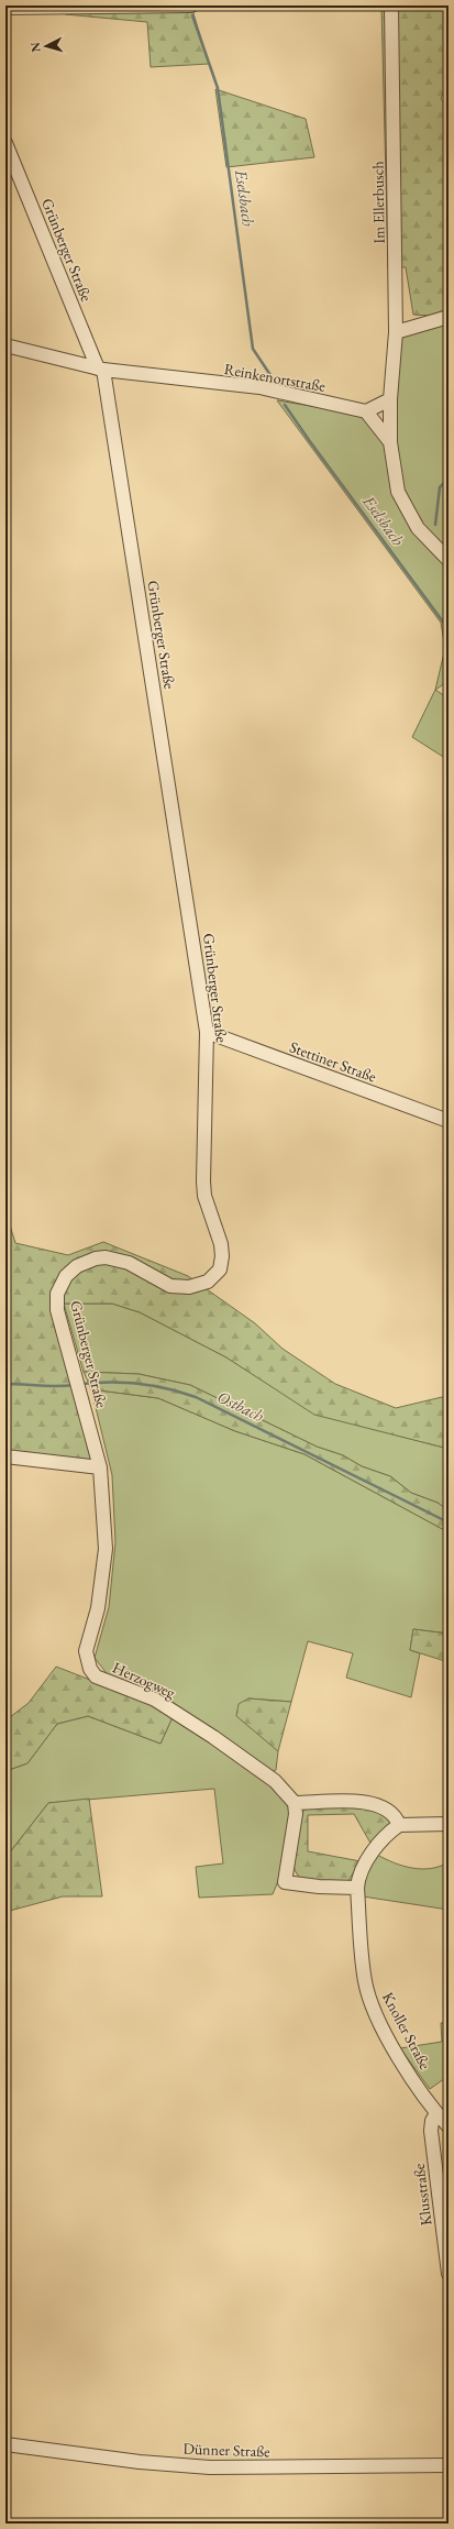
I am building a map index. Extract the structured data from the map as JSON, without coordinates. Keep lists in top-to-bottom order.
{
  "streets": {
    "street": [
      "Im Ellerbusch",
      "Grünberger Straße",
      "Reinkenortstraße",
      "Stettiner Straße",
      "Herzogweg",
      "Knoller Straße",
      "Klusstraße",
      "Dünner Straße"
    ]
  },
  "crossings": [
    ["Grünberger Straße", "Reinkenortstraße"],
    ["Grünberger Straße", "Stettiner Straße"],
    ["Grünberger Straße", "Herzogweg"],
    ["Knoller Straße", "Klusstraße"]
  ],
  "water": ["Eselsbach", "Ostbach"],
  "north": "left"
}
